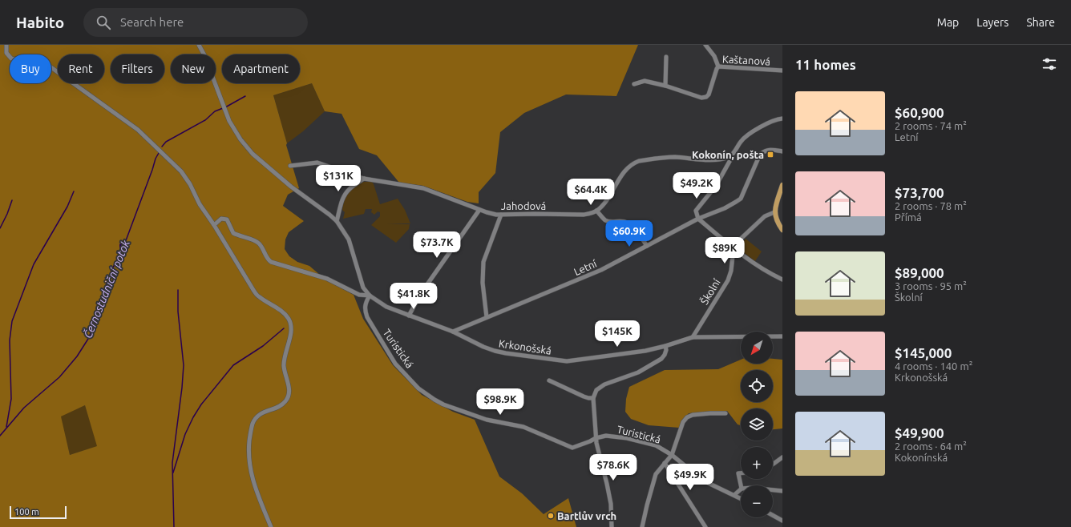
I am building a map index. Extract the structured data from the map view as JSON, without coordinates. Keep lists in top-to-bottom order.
{
  "streets": {
    "street": [
      "Kaštanová",
      "Jahodová",
      "Letní",
      "Školní",
      "Krkonošská",
      "Turistická"
    ]
  },
  "crossings": [
    ["Letní", "Krkonošská"],
    ["Školní", "Krkonošská"],
    ["Krkonošská", "Turistická"]
  ],
  "water": ["Černostudniční potok"],
  "places": {
    "transit": ["Kokonín, pošta"],
    "other": ["Bartlův vrch"]
  },
  "scale_bar": "100 m",
  "north": "bottom left",
  "page": {
    "header": "Habito",
    "search": "Search here",
    "nav": ["Map", "Layers", "Share"],
    "heading": "11 homes",
    "chip": [
      "Buy",
      "Rent",
      "Filters",
      "New",
      "Apartment"
    ],
    "list": [
      {
        "name": "$60,900",
        "note": "2 rooms · 74 m² · Letní"
      },
      {
        "name": "$73,700",
        "note": "2 rooms · 78 m² · Přímá"
      },
      {
        "name": "$89,000",
        "note": "3 rooms · 95 m² · Školní"
      },
      {
        "name": "$145,000",
        "note": "4 rooms · 140 m² · Krkonošská"
      },
      {
        "name": "$49,900",
        "note": "2 rooms · 64 m² · Kokonínská"
      }
    ],
    "price": [
      "$131K",
      "$49.2K",
      "$64.4K",
      "$60.9K",
      "$73.7K",
      "$89K",
      "$41.8K",
      "$145K",
      "$98.9K",
      "$78.6K",
      "$49.9K"
    ],
    "map_buttons": ["+", "−"],
    "scale": "100 m"
  }
}
